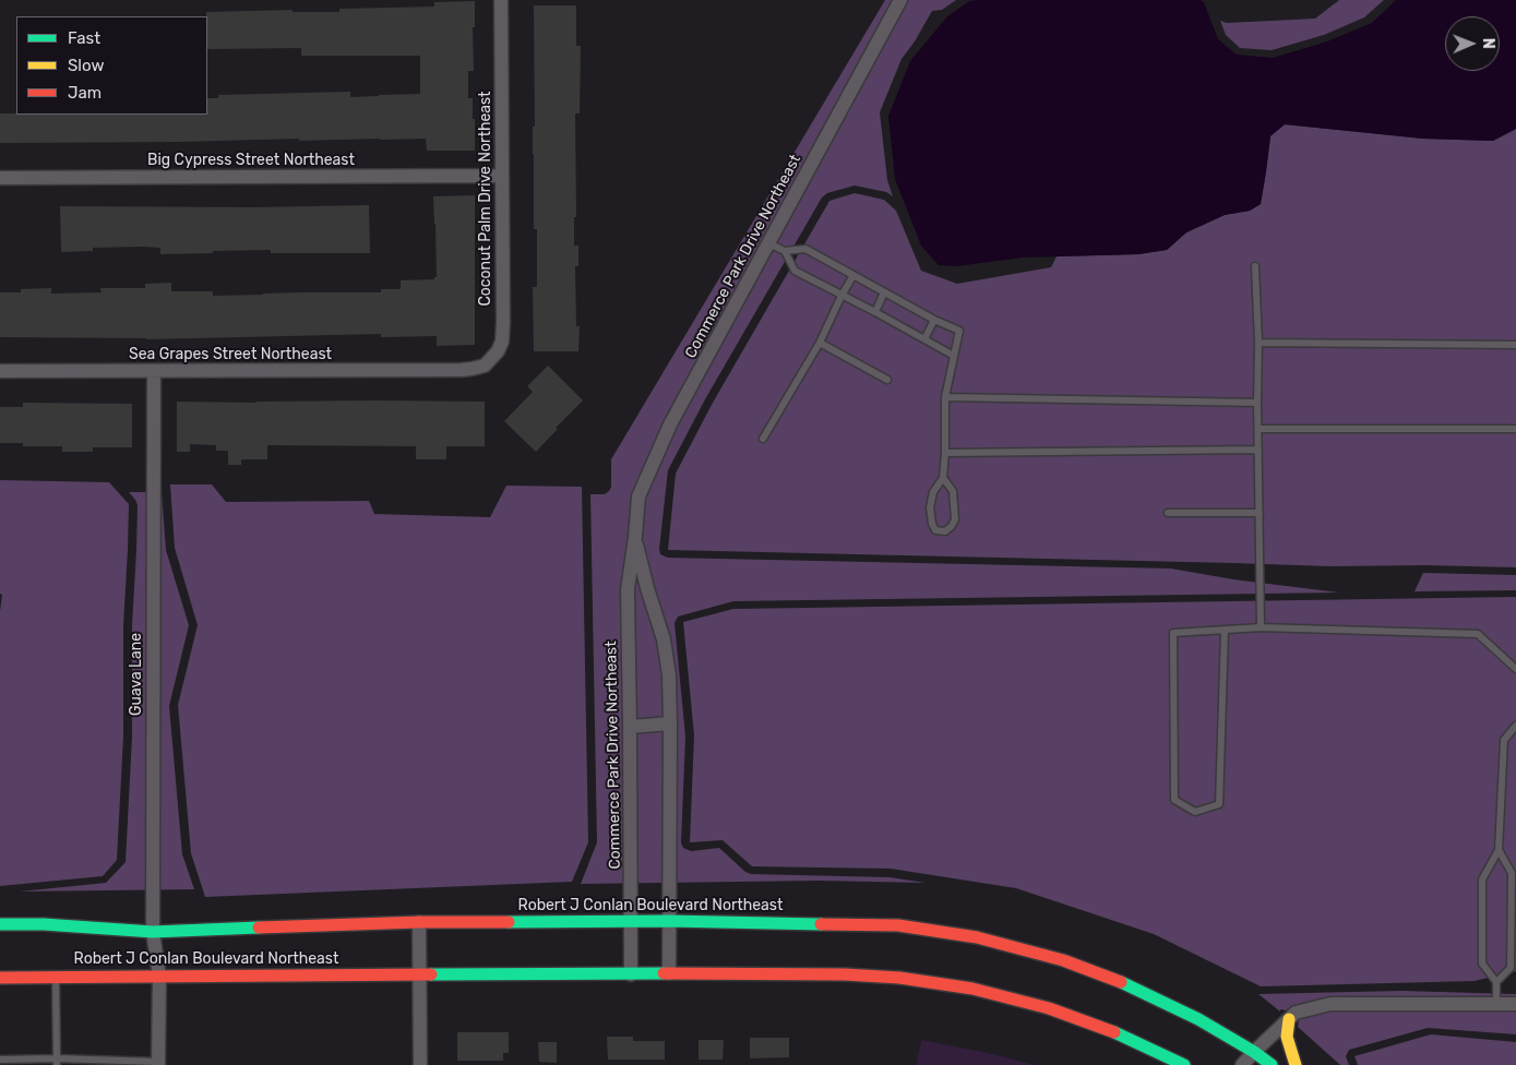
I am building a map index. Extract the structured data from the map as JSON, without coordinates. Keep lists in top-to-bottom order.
{
  "streets": {
    "main road": ["Robert J Conlan Boulevard Northeast"],
    "street": [
      "Big Cypress Street Northeast",
      "Coconut Palm Drive Northeast",
      "Commerce Park Drive Northeast",
      "Sea Grapes Street Northeast",
      "Guava Lane"
    ]
  },
  "crossings": [
    ["Big Cypress Street Northeast", "Coconut Palm Drive Northeast"],
    ["Coconut Palm Drive Northeast", "Sea Grapes Street Northeast"],
    ["Commerce Park Drive Northeast", "Robert J Conlan Boulevard Northeast"],
    ["Sea Grapes Street Northeast", "Guava Lane"],
    ["Guava Lane", "Robert J Conlan Boulevard Northeast"]
  ],
  "legend": ["Fast", "Slow", "Jam"],
  "north": "right"
}
